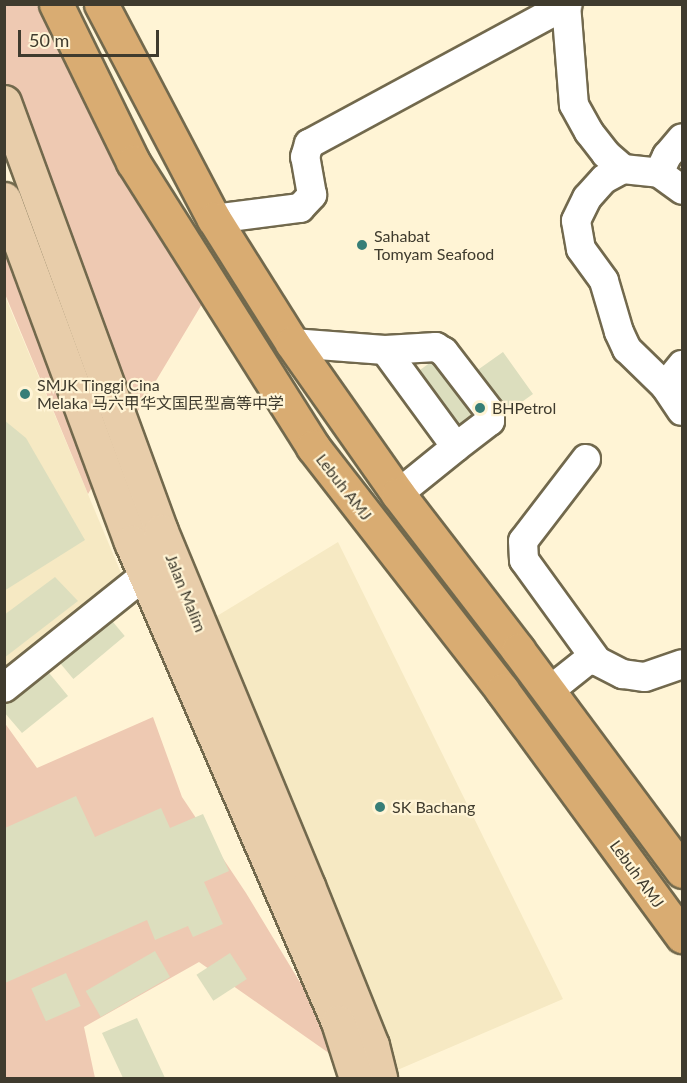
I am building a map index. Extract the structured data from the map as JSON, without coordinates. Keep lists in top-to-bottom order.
{
  "streets": {
    "highway": ["Lebuh AMJ"],
    "main road": ["Jalan Malim"]
  },
  "places": [
    "Sahabat Tomyam Seafood",
    "SMJK Tinggi Cina Melaka 马六甲华文国民型高等中学",
    "BHPetrol",
    "SK Bachang"
  ],
  "scale_bar": "50 m"
}
